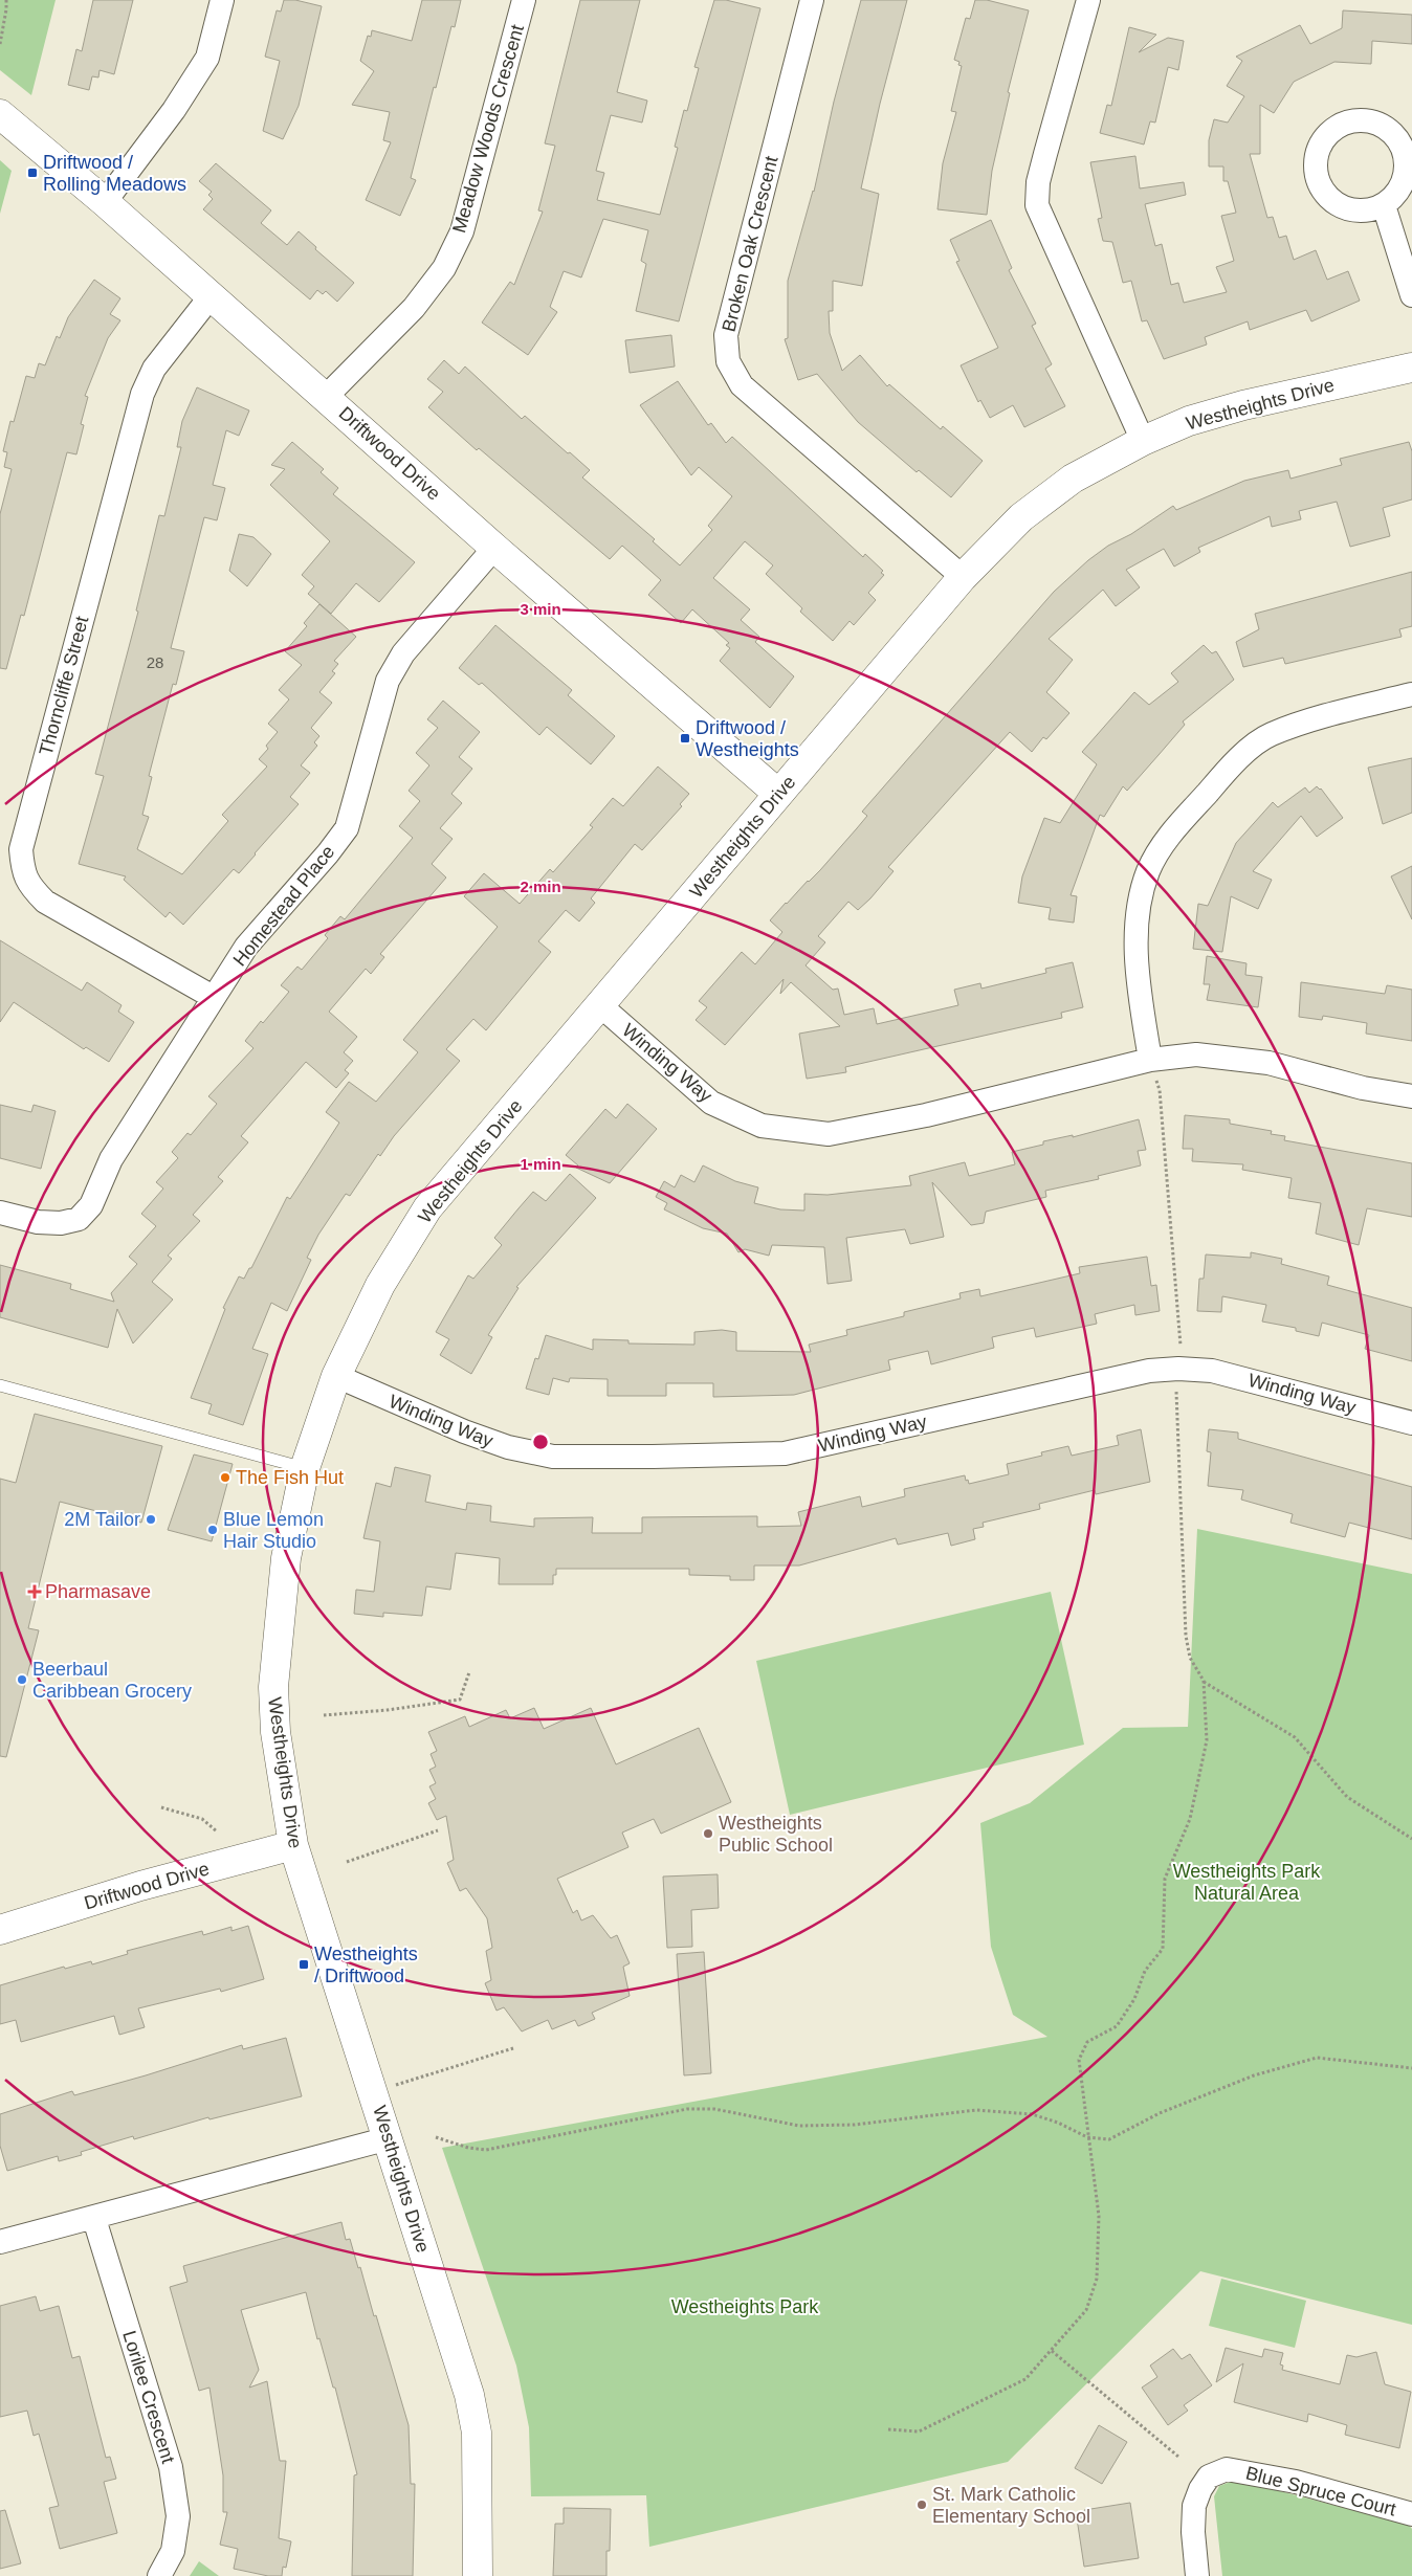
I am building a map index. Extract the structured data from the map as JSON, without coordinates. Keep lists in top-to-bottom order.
{
  "streets": {
    "street": [
      "Meadow Woods Crescent",
      "Broken Oak Crescent",
      "Westheights Drive",
      "Driftwood Drive",
      "Thorncliffe Street",
      "Homestead Place",
      "Winding Way",
      "Lorilee Crescent",
      "Blue Spruce Court"
    ]
  },
  "crossings": [
    ["Meadow Woods Crescent", "Driftwood Drive"],
    ["Broken Oak Crescent", "Westheights Drive"],
    ["Westheights Drive", "Driftwood Drive"],
    ["Westheights Drive", "Winding Way"],
    ["Driftwood Drive", "Thorncliffe Street"],
    ["Driftwood Drive", "Homestead Place"],
    ["Thorncliffe Street", "Homestead Place"]
  ],
  "parks": ["Westheights Park Natural Area", "Westheights Park"],
  "places": {
    "transit": ["Driftwood / Rolling Meadows", "Driftwood / Westheights", "Westheights / Driftwood"],
    "other": [
      "The Fish Hut",
      "2M Tailor",
      "Blue Lemon Hair Studio",
      "Beerbaul Caribbean Grocery",
      "Westheights Public School",
      "St. Mark Catholic Elementary School"
    ],
    "health": ["Pharmasave"]
  },
  "house_numbers": ["28"],
  "rings": ["3 min", "2 min", "1 min"]
}
